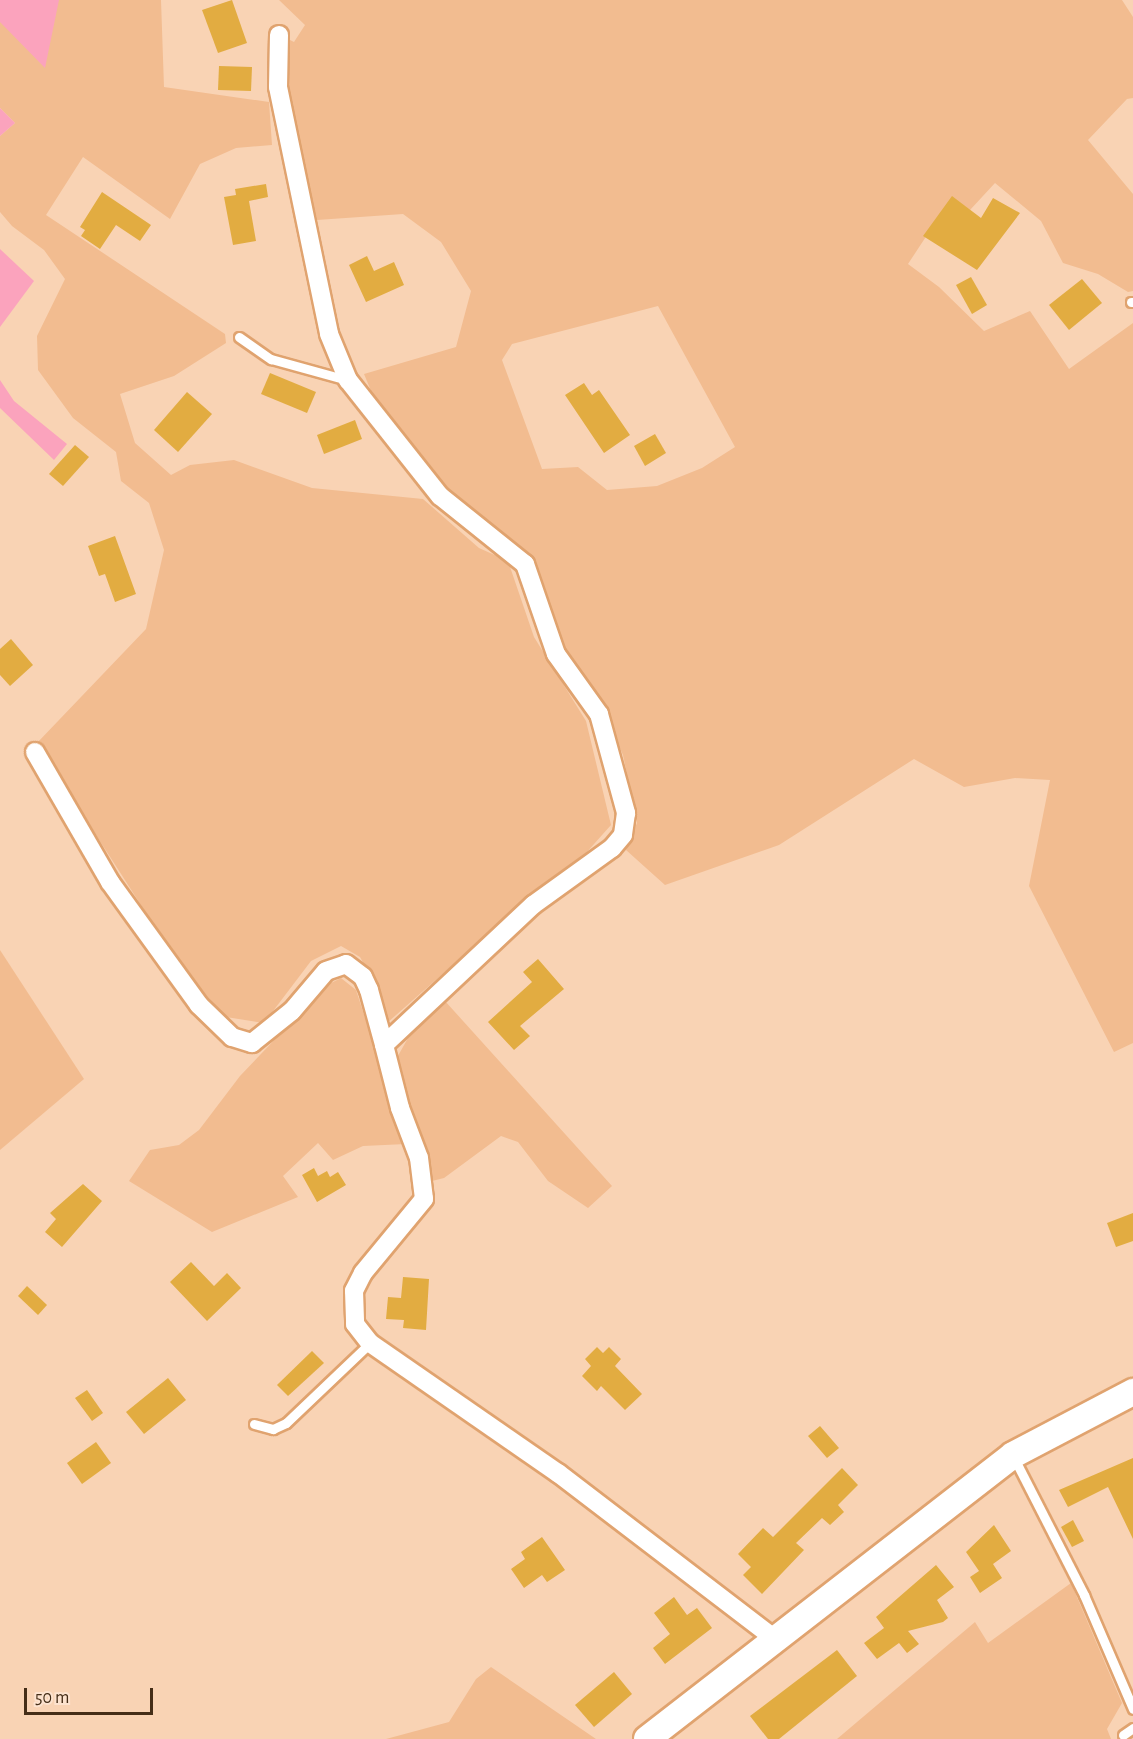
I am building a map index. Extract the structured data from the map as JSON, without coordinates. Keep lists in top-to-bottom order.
{
  "scale_bar": "50 m"
}
